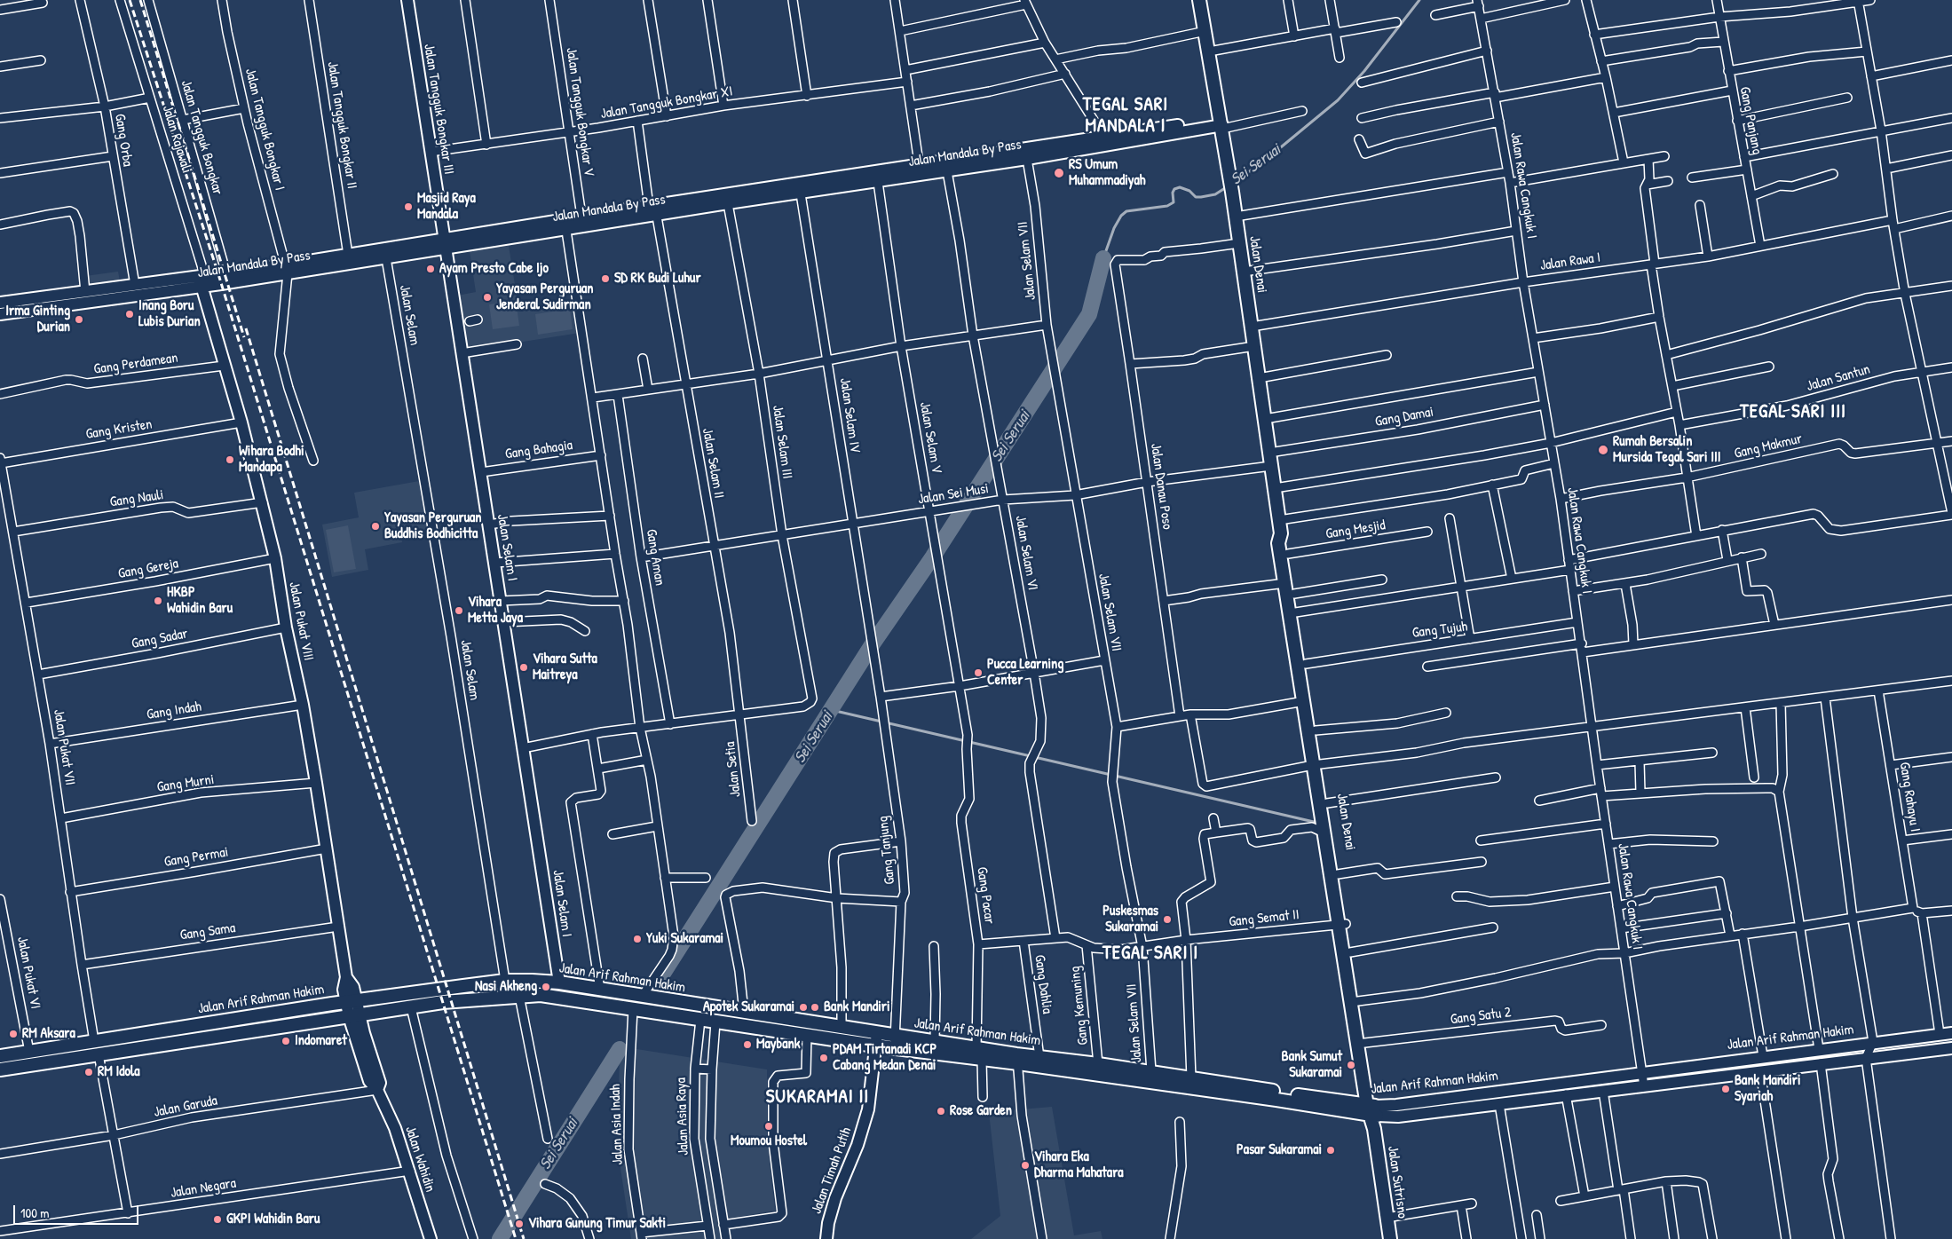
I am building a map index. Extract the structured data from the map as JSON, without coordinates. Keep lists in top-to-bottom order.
{
  "streets": {
    "main road": ["Jalan Denai", "Jalan Arif Rahman Hakim", "Jalan Sutrisno"],
    "street": [
      "Jalan Tangguk Bongkar XI",
      "Jalan Tangguk Bongkar III",
      "Jalan Tangguk Bongkar V",
      "Gang Panjang",
      "Jalan Tangguk Bongkar II",
      "Jalan Tangguk Bongkar I",
      "Jalan Tangguk Bongkar",
      "Jalan Rajawali",
      "Gang Orba",
      "Jalan Mandala By Pass",
      "Jalan Rawa Cangkuk I",
      "Jalan Selam VII",
      "Jalan Rawa I",
      "Jalan Selam",
      "Gang Perdamean",
      "Jalan Santun",
      "Jalan Selam IV",
      "Gang Damai",
      "Gang Kristen",
      "Jalan Selam V",
      "Jalan Selam III",
      "Gang Makmur",
      "Gang Bahagia",
      "Jalan Selam II",
      "Jalan Danau Poso",
      "Jalan Sei Musi",
      "Gang Nauli",
      "Gang Mesjid",
      "Jalan Selam I",
      "Jalan Selam VI",
      "Gang Aman",
      "Gang Gereja",
      "Jalan Pukat VIII",
      "Gang Tujuh",
      "Gang Sadar",
      "Gang Indah",
      "Jalan Pukat VII",
      "Jalan Setia",
      "Gang Murni",
      "Gang Rahayu I",
      "Gang Tanjung",
      "Gang Permai",
      "Gang Pacar",
      "Gang Semat II",
      "Gang Sama",
      "Jalan Pukat VI",
      "Gang Dahlia",
      "Gang Kemuning",
      "Gang Satu 2",
      "Jalan Garuda",
      "Jalan Asia Raya",
      "Jalan Asia Indah",
      "Jalan Wahidin",
      "Jalan Timah Putih",
      "Jalan Negara"
    ]
  },
  "crossings": [
    ["Jalan Tangguk Bongkar XI", "Jalan Tangguk Bongkar III"],
    ["Jalan Tangguk Bongkar XI", "Jalan Tangguk Bongkar V"],
    ["Jalan Tangguk Bongkar III", "Jalan Mandala By Pass"],
    ["Jalan Tangguk Bongkar III", "Jalan Selam I"],
    ["Jalan Tangguk Bongkar V", "Jalan Mandala By Pass"],
    ["Gang Panjang", "Jalan Rawa I"],
    ["Jalan Tangguk Bongkar II", "Jalan Mandala By Pass"],
    ["Jalan Tangguk Bongkar I", "Jalan Mandala By Pass"],
    ["Jalan Tangguk Bongkar", "Jalan Mandala By Pass"],
    ["Jalan Rajawali", "Jalan Mandala By Pass"],
    ["Jalan Rajawali", "Jalan Pukat VIII"],
    ["Gang Orba", "Jalan Mandala By Pass"],
    ["Jalan Mandala By Pass", "Jalan Selam VII"],
    ["Jalan Mandala By Pass", "Jalan Denai"],
    ["Jalan Mandala By Pass", "Jalan Selam"],
    ["Jalan Mandala By Pass", "Jalan Selam IV"],
    ["Jalan Mandala By Pass", "Jalan Selam V"],
    ["Jalan Mandala By Pass", "Jalan Selam III"],
    ["Jalan Mandala By Pass", "Jalan Selam II"],
    ["Jalan Mandala By Pass", "Jalan Selam I"],
    ["Jalan Mandala By Pass", "Jalan Selam VI"],
    ["Jalan Mandala By Pass", "Jalan Pukat VIII"],
    ["Jalan Rawa Cangkuk I", "Jalan Rawa I"],
    ["Jalan Rawa Cangkuk I", "Gang Damai"],
    ["Jalan Rawa Cangkuk I", "Gang Makmur"],
    ["Jalan Rawa Cangkuk I", "Gang Tujuh"],
    ["Jalan Rawa Cangkuk I", "Jalan Arif Rahman Hakim"],
    ["Jalan Selam VII", "Jalan Sei Musi"],
    ["Jalan Selam VII", "Gang Semat II"],
    ["Jalan Selam VII", "Jalan Arif Rahman Hakim"],
    ["Jalan Rawa I", "Jalan Denai"],
    ["Jalan Denai", "Gang Damai"],
    ["Jalan Denai", "Jalan Danau Poso"],
    ["Jalan Denai", "Jalan Sei Musi"],
    ["Jalan Denai", "Gang Mesjid"],
    ["Jalan Denai", "Gang Tujuh"],
    ["Jalan Denai", "Gang Semat II"],
    ["Jalan Denai", "Jalan Arif Rahman Hakim"],
    ["Jalan Denai", "Gang Satu 2"],
    ["Jalan Denai", "Jalan Sutrisno"],
    ["Jalan Selam", "Jalan Arif Rahman Hakim"],
    ["Gang Perdamean", "Jalan Pukat VIII"],
    ["Jalan Selam IV", "Jalan Sei Musi"],
    ["Jalan Selam IV", "Gang Tanjung"],
    ["Gang Kristen", "Jalan Pukat VIII"],
    ["Gang Kristen", "Jalan Pukat VII"],
    ["Jalan Selam V", "Jalan Sei Musi"],
    ["Jalan Selam V", "Gang Pacar"],
    ["Jalan Selam III", "Jalan Selam II"],
    ["Jalan Selam III", "Jalan Sei Musi"],
    ["Jalan Selam III", "Jalan Setia"],
    ["Gang Bahagia", "Jalan Selam I"],
    ["Jalan Selam II", "Jalan Sei Musi"],
    ["Jalan Selam II", "Jalan Setia"],
    ["Jalan Danau Poso", "Jalan Sei Musi"],
    ["Jalan Sei Musi", "Jalan Selam VI"],
    ["Jalan Sei Musi", "Gang Aman"],
    ["Gang Nauli", "Jalan Pukat VIII"],
    ["Gang Nauli", "Jalan Pukat VII"],
    ["Jalan Selam I", "Jalan Arif Rahman Hakim"],
    ["Jalan Selam VI", "Gang Semat II"],
    ["Gang Gereja", "Jalan Pukat VIII"],
    ["Gang Gereja", "Jalan Pukat VII"],
    ["Jalan Pukat VIII", "Gang Sadar"],
    ["Jalan Pukat VIII", "Gang Indah"],
    ["Jalan Pukat VIII", "Gang Murni"],
    ["Jalan Pukat VIII", "Gang Permai"],
    ["Jalan Pukat VIII", "Gang Sama"],
    ["Jalan Pukat VIII", "Jalan Arif Rahman Hakim"],
    ["Jalan Pukat VIII", "Jalan Wahidin"],
    ["Gang Sadar", "Jalan Pukat VII"],
    ["Gang Indah", "Jalan Pukat VII"],
    ["Jalan Pukat VII", "Gang Murni"],
    ["Jalan Pukat VII", "Gang Permai"],
    ["Jalan Pukat VII", "Gang Sama"],
    ["Jalan Pukat VII", "Jalan Arif Rahman Hakim"],
    ["Gang Tanjung", "Jalan Arif Rahman Hakim"],
    ["Gang Pacar", "Gang Semat II"],
    ["Gang Pacar", "Jalan Arif Rahman Hakim"],
    ["Gang Semat II", "Gang Dahlia"],
    ["Gang Semat II", "Gang Kemuning"],
    ["Jalan Pukat VI", "Jalan Arif Rahman Hakim"],
    ["Jalan Arif Rahman Hakim", "Gang Dahlia"],
    ["Jalan Arif Rahman Hakim", "Gang Kemuning"],
    ["Jalan Arif Rahman Hakim", "Jalan Asia Raya"],
    ["Jalan Arif Rahman Hakim", "Jalan Asia Indah"],
    ["Jalan Arif Rahman Hakim", "Jalan Wahidin"],
    ["Jalan Arif Rahman Hakim", "Jalan Timah Putih"],
    ["Jalan Arif Rahman Hakim", "Jalan Sutrisno"],
    ["Jalan Garuda", "Jalan Wahidin"],
    ["Jalan Wahidin", "Jalan Negara"]
  ],
  "districts": [
    "TEGAL SARI MANDALA I",
    "TEGAL SARI III",
    "TEGAL SARI I",
    "SUKARAMAI II"
  ],
  "water": ["Sei Seruai"],
  "places": [
    "RS Umum Muhammadiyah",
    "Masjid Raya Mandala",
    "Ayam Presto Cabe Ijo",
    "SD RK Budi Luhur",
    "Yayasan Perguruan Jenderal Sudirman",
    "Inang Boru Lubis Durian",
    "Irma Ginting Durian",
    "Rumah Bersalin Mursida Tegal Sari III",
    "Wihara Bodhi Mandapa",
    "Yayasan Perguruan Buddhis Bodhicitta",
    "HKBP Wahidin Baru",
    "Vihara Metta Jaya",
    "Vihara Sutta Maitreya",
    "Pucca Learning Center",
    "Puskesmas Sukaramai",
    "Yuki Sukaramai",
    "Nasi Akheng",
    "Apotek Sukaramai",
    "Bank Mandiri",
    "RM Aksara",
    "Indomaret",
    "Maybank",
    "PDAM Tirtanadi KCP Cabang Medan Denai",
    "Bank Sumut Sukaramai",
    "RM Idola",
    "Bank Mandiri Syariah",
    "Rose Garden",
    "Moumou Hostel",
    "Pasar Sukaramai",
    "Vihara Eka Dharma Mahatara",
    "GKPI Wahidin Baru",
    "Vihara Gunung Timur Sakti"
  ],
  "scale_bar": "100 m"
}
